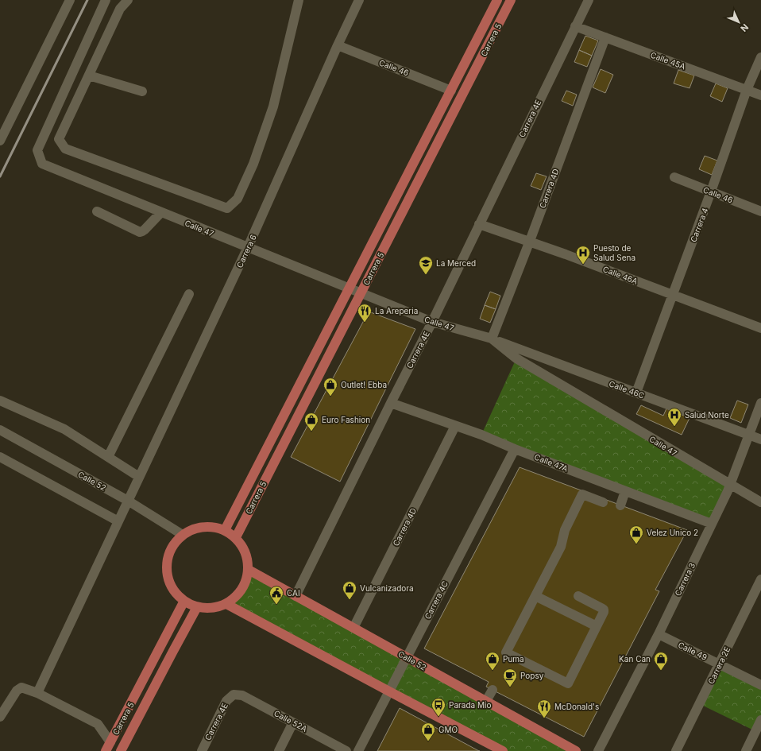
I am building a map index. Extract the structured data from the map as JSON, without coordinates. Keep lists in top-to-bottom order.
{
  "streets": {
    "main road": ["Carrera 5", "Calle 52"],
    "street": [
      "Calle 45A",
      "Calle 46",
      "Carrera 4E",
      "Carrera 4D",
      "Carrera 4",
      "Calle 47",
      "Carrera 6",
      "Calle 46A",
      "Calle 46C",
      "Calle 47A",
      "Carrera 3",
      "Carrera 4C",
      "Calle 49",
      "Carrera 2E",
      "Calle 52A"
    ]
  },
  "crossings": [
    ["Carrera 5", "Calle 46"],
    ["Carrera 5", "Calle 47"],
    ["Carrera 5", "Calle 52"],
    ["Calle 45A", "Carrera 4E"],
    ["Calle 45A", "Carrera 4D"],
    ["Calle 45A", "Carrera 4"],
    ["Calle 46", "Carrera 4"],
    ["Calle 46", "Carrera 6"],
    ["Carrera 4E", "Calle 47"],
    ["Carrera 4E", "Calle 46A"],
    ["Carrera 4E", "Calle 47A"],
    ["Carrera 4E", "Calle 52"],
    ["Carrera 4E", "Calle 52A"],
    ["Carrera 4D", "Calle 47"],
    ["Carrera 4D", "Calle 46A"],
    ["Carrera 4D", "Calle 46C"],
    ["Carrera 4D", "Calle 47A"],
    ["Carrera 4D", "Calle 52"],
    ["Carrera 4", "Calle 46A"],
    ["Carrera 4", "Calle 46C"],
    ["Calle 47", "Carrera 6"],
    ["Calle 47", "Calle 46C"],
    ["Calle 47", "Carrera 3"],
    ["Carrera 6", "Calle 52"],
    ["Calle 46C", "Carrera 3"],
    ["Calle 47A", "Carrera 3"],
    ["Calle 47A", "Carrera 4C"],
    ["Calle 52", "Carrera 4C"],
    ["Carrera 3", "Calle 49"],
    ["Calle 49", "Carrera 2E"]
  ],
  "places": {
    "hospital": ["Puesto de Salud Sena", "Salud Norte"],
    "school or university": ["La Merced"],
    "restaurant": ["La Areperia", "McDonald's"],
    "shop": [
      "Outlet! Ebba",
      "Euro Fashion",
      "Velez Unico 2",
      "Vulcanizadora",
      "Puma",
      "Kan Can",
      "GMO"
    ],
    "public building": ["CAI"],
    "cafe": ["Popsy"],
    "bus stop": ["Parada Mio"]
  },
  "north": "bottom right"
}
